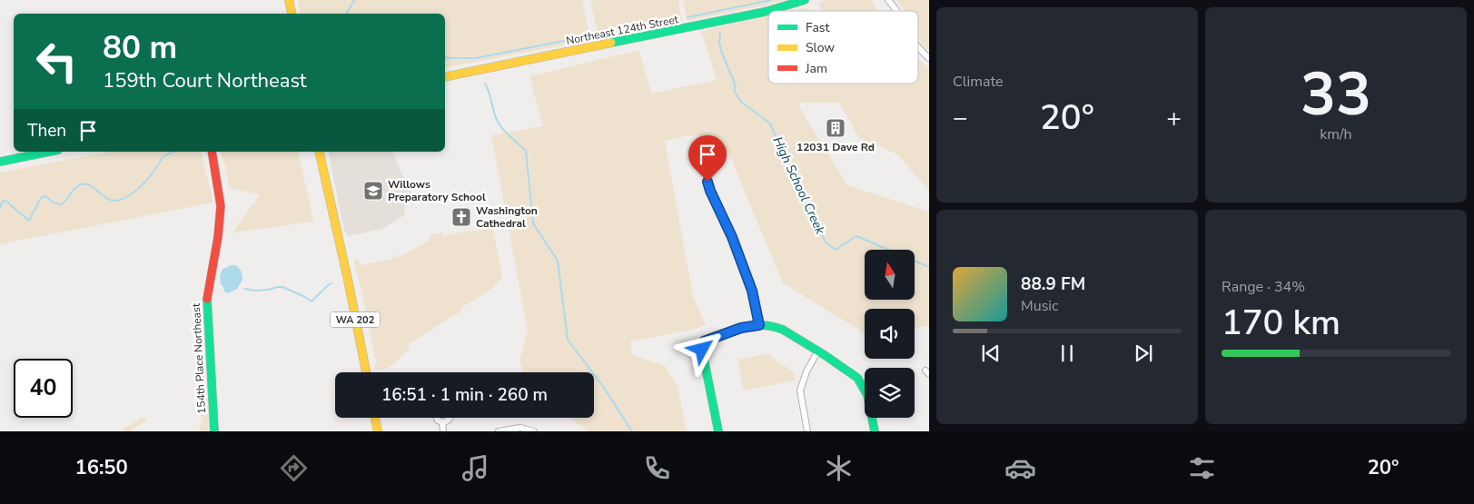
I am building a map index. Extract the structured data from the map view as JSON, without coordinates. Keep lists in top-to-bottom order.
{
  "streets": {
    "street": ["Northeast 124th Street", "WA 202", "154th Place Northeast"]
  },
  "water": ["High School Creek"],
  "places": {
    "building": ["12031 Dave Rd"],
    "school or university": ["Willows Preparatory School"],
    "church": ["Washington Cathedral"]
  },
  "legend": ["Fast", "Slow", "Jam"],
  "north": "top",
  "page": {
    "tile": [
      "Climate",
      ["33", "km/h"],
      ["Range · 34%", "170 km"]
    ],
    "turn": ["80 m", "159th Court Northeast"],
    "heat": ["−", "20°", "+"],
    "then": "Then",
    "song": ["88.9 FM", "Music"],
    "limit": "40",
    "trip": "16:51 · 1 min · 260 m",
    "tabs": ["16:50", "20°"]
  }
}
